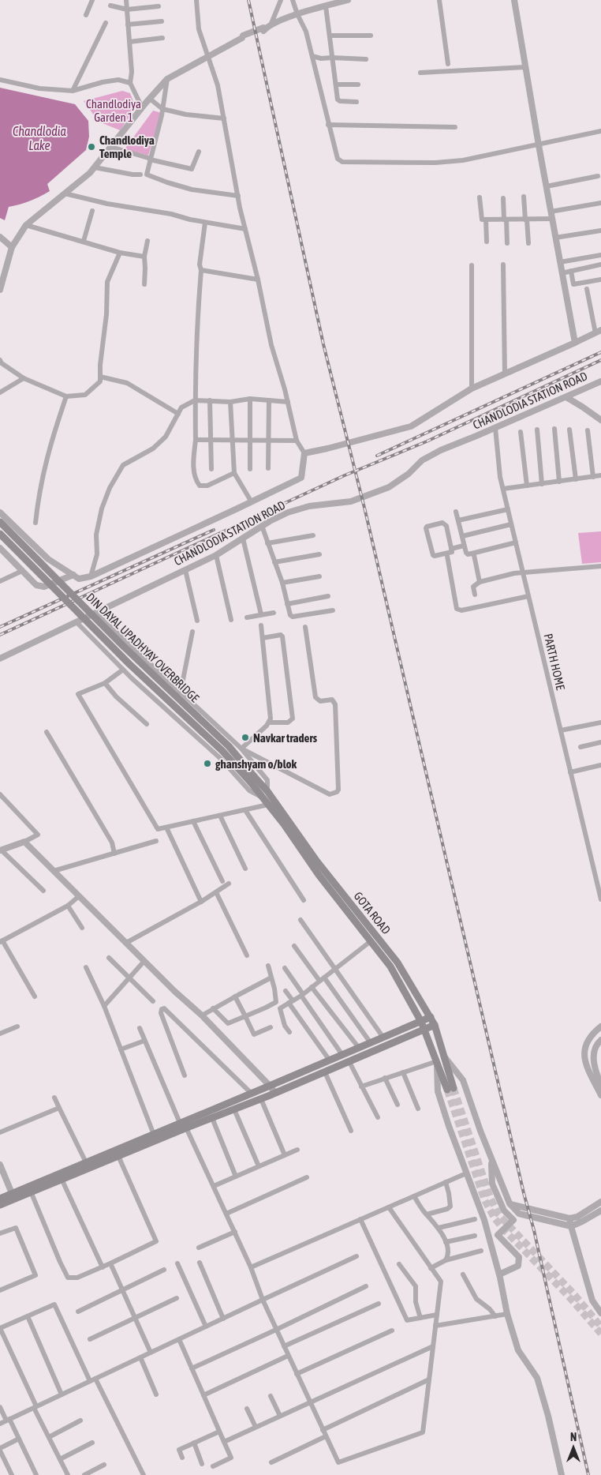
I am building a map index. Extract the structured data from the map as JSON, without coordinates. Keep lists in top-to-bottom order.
{
  "streets": {
    "main road": ["DIN DAYAL UPADHYAY OVERBRIDGE", "GOTA ROAD"],
    "street": ["CHANDLODIA STATION ROAD", "PARTH HOME"]
  },
  "crossings": [
    ["CHANDLODIA STATION ROAD", "PARTH HOME"],
    ["DIN DAYAL UPADHYAY OVERBRIDGE", "GOTA ROAD"]
  ],
  "water": ["Chandlodia Lake"],
  "parks": ["Chandlodiya Garden 1"],
  "places": ["Chandlodiya Temple", "Navkar traders", "ghanshyam o/blok"],
  "north": "top"
}
